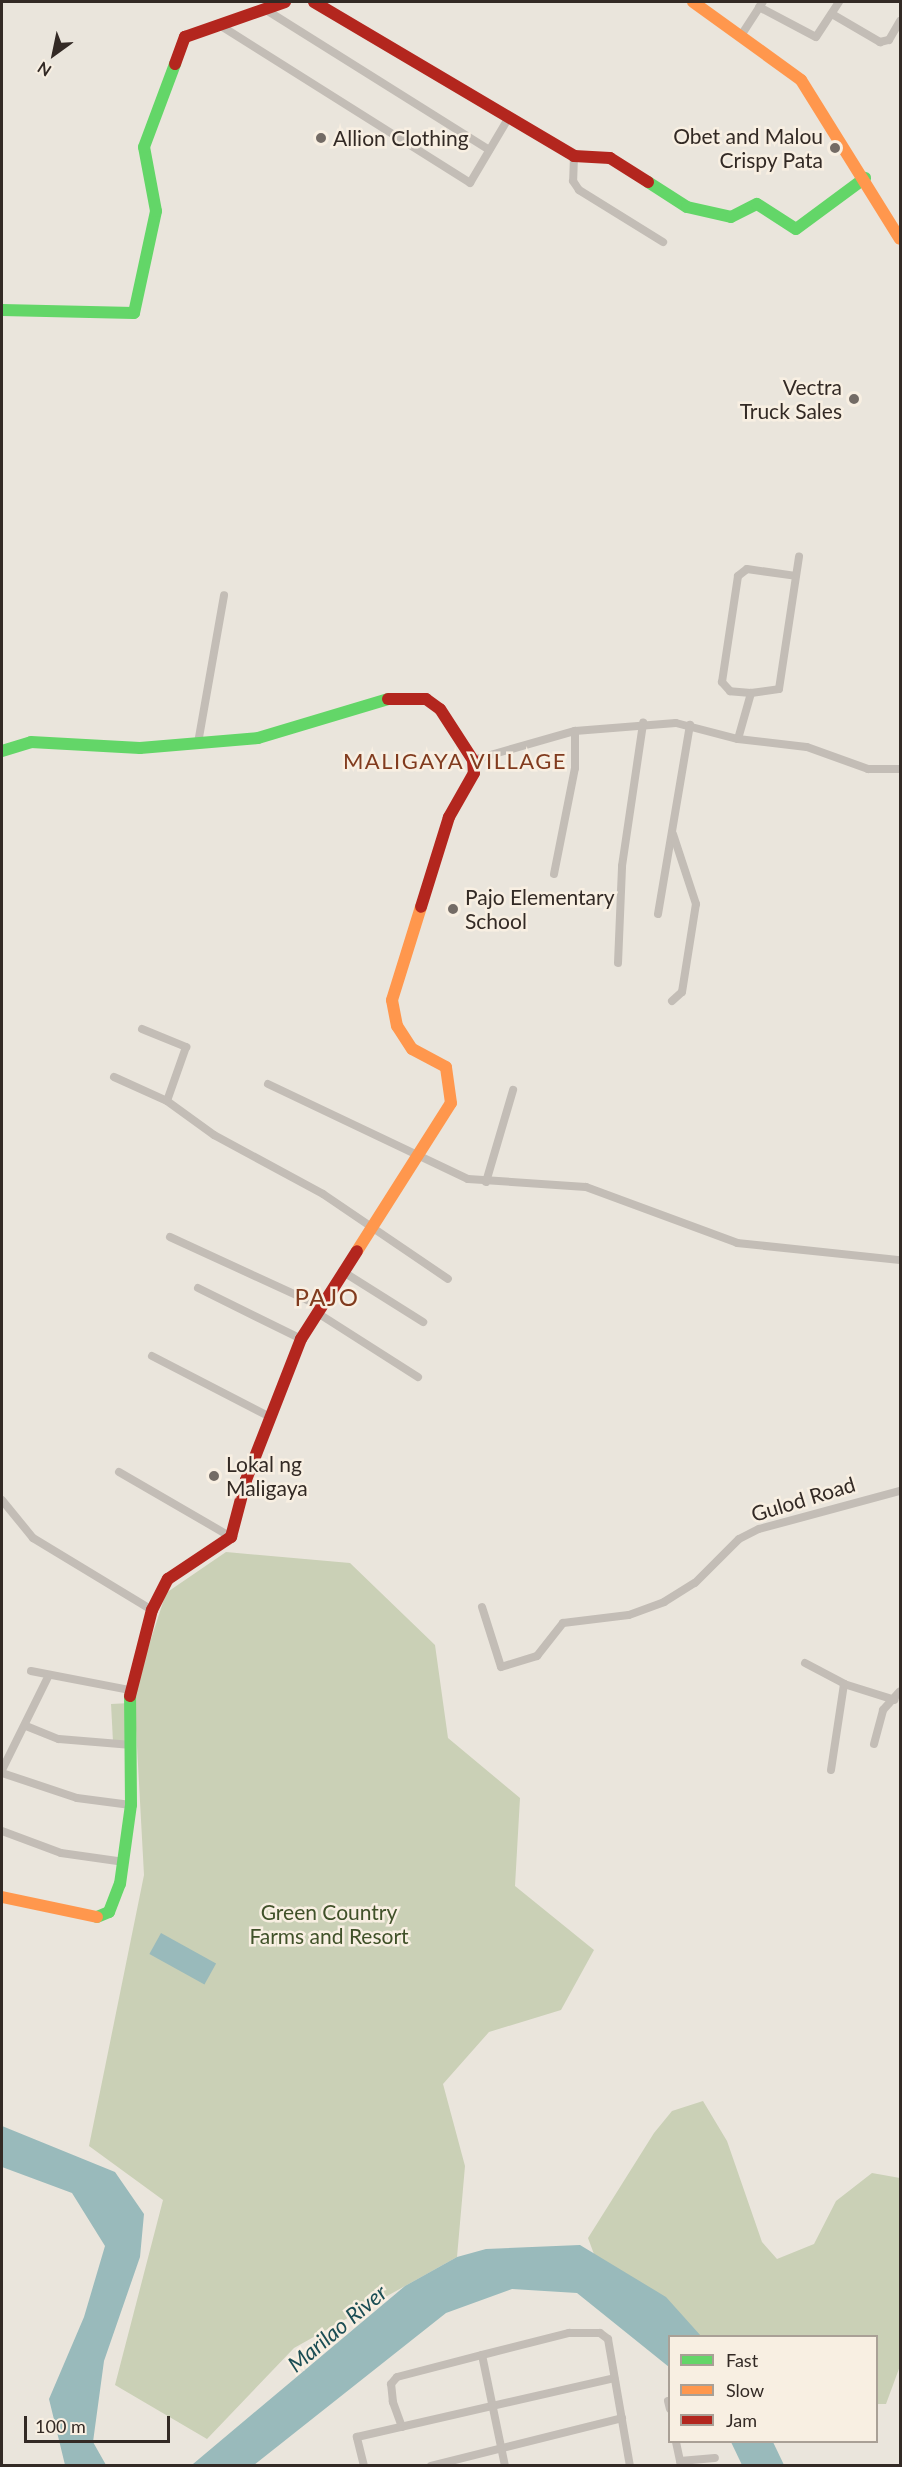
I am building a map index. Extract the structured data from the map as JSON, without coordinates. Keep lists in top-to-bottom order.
{
  "streets": {
    "street": ["Gulod Road"]
  },
  "districts": ["MALIGAYA VILLAGE", "PAJO"],
  "water": ["Marilao River"],
  "parks": ["Green Country Farms and Resort"],
  "places": [
    "Allion Clothing",
    "Obet and Malou Crispy Pata",
    "Vectra Truck Sales",
    "Pajo Elementary School",
    "Lokal ng Maligaya"
  ],
  "legend": ["Fast", "Slow", "Jam"],
  "scale_bar": "100 m",
  "north": "bottom left"
}
